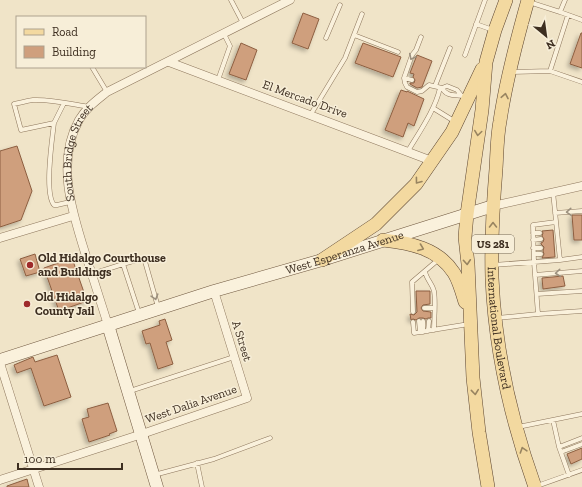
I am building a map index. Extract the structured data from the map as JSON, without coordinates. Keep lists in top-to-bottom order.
{
  "streets": {
    "main road": ["US 281", "International Boulevard"],
    "street": [
      "El Mercado Drive",
      "South Bridge Street",
      "West Esperanza Avenue",
      "A Street",
      "West Dalia Avenue"
    ]
  },
  "crossings": [
    ["El Mercado Drive", "South Bridge Street"],
    ["South Bridge Street", "West Esperanza Avenue"],
    ["South Bridge Street", "West Dalia Avenue"],
    ["West Esperanza Avenue", "International Boulevard"],
    ["West Esperanza Avenue", "A Street"],
    ["A Street", "West Dalia Avenue"]
  ],
  "places": ["Old Hidalgo Courthouse and Buildings", "Old Hidalgo County Jail"],
  "legend": ["Road", "Building"],
  "scale_bar": "100 m",
  "north": "bottom right"
}
